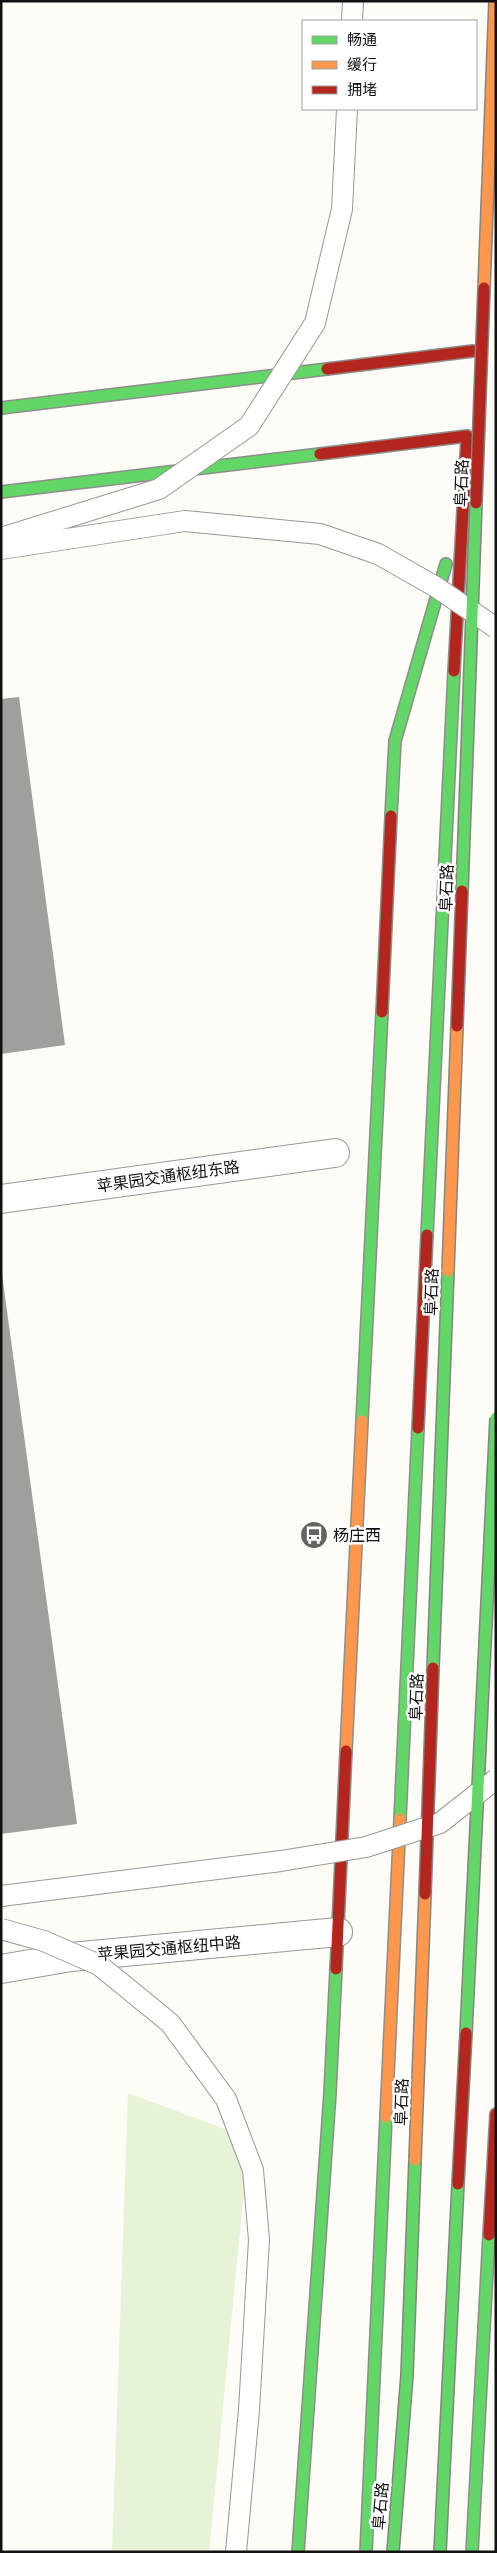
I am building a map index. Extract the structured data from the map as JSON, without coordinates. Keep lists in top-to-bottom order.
{
  "streets": {
    "main road": ["阜石路"],
    "street": ["苹果园交通枢纽东路", "苹果园交通枢纽中路"]
  },
  "crossings": [
    ["阜石路", "苹果园交通枢纽中路"]
  ],
  "places": {
    "bus stop": ["杨庄西"]
  },
  "legend": ["畅通", "缓行", "拥堵"]
}
